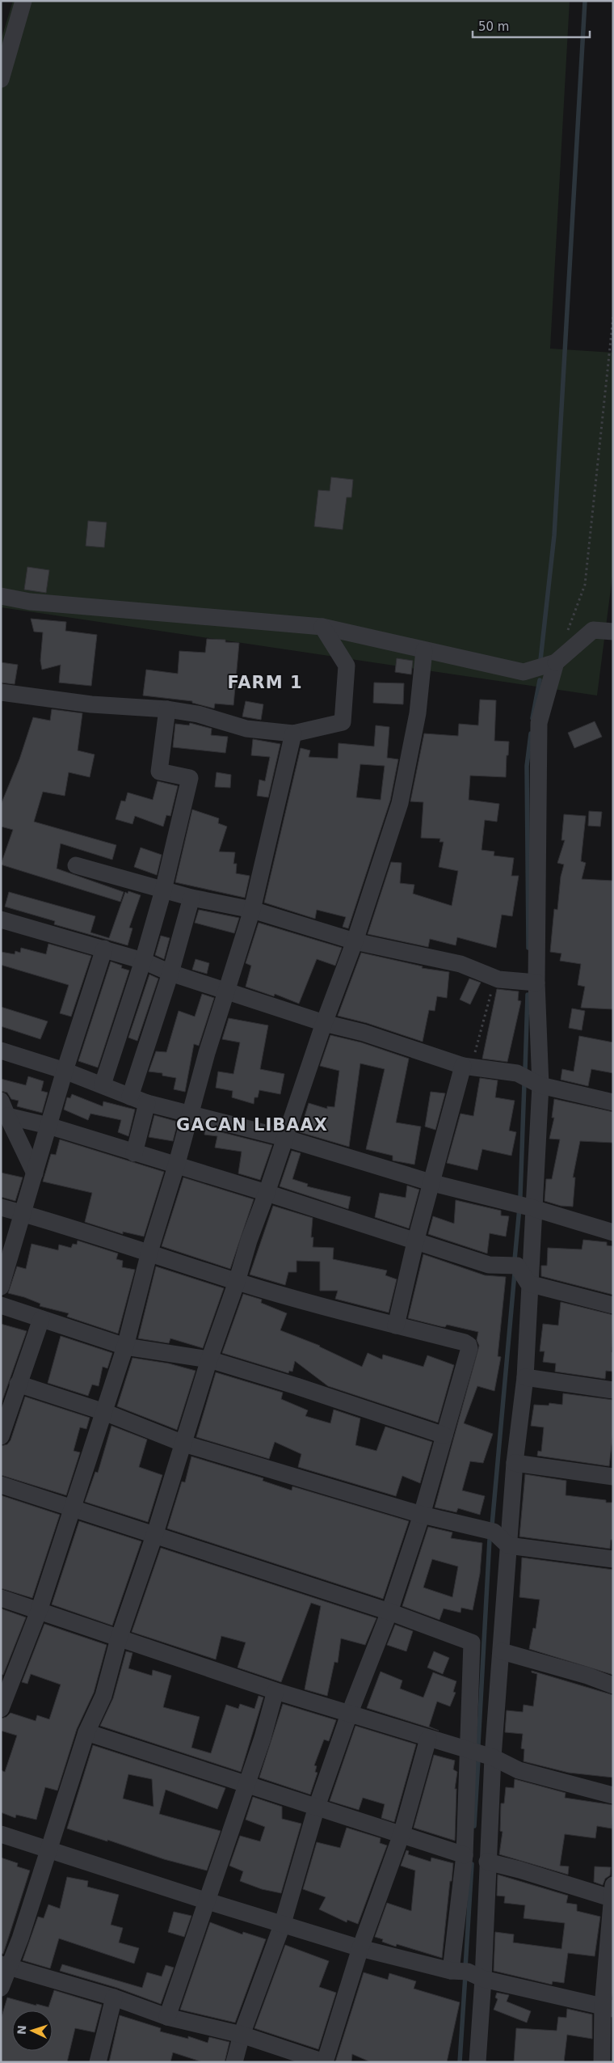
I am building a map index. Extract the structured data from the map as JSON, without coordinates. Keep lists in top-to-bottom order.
{
  "districts": ["FARM 1", "GACAN LIBAAX"],
  "scale_bar": "50 m",
  "north": "left"
}
